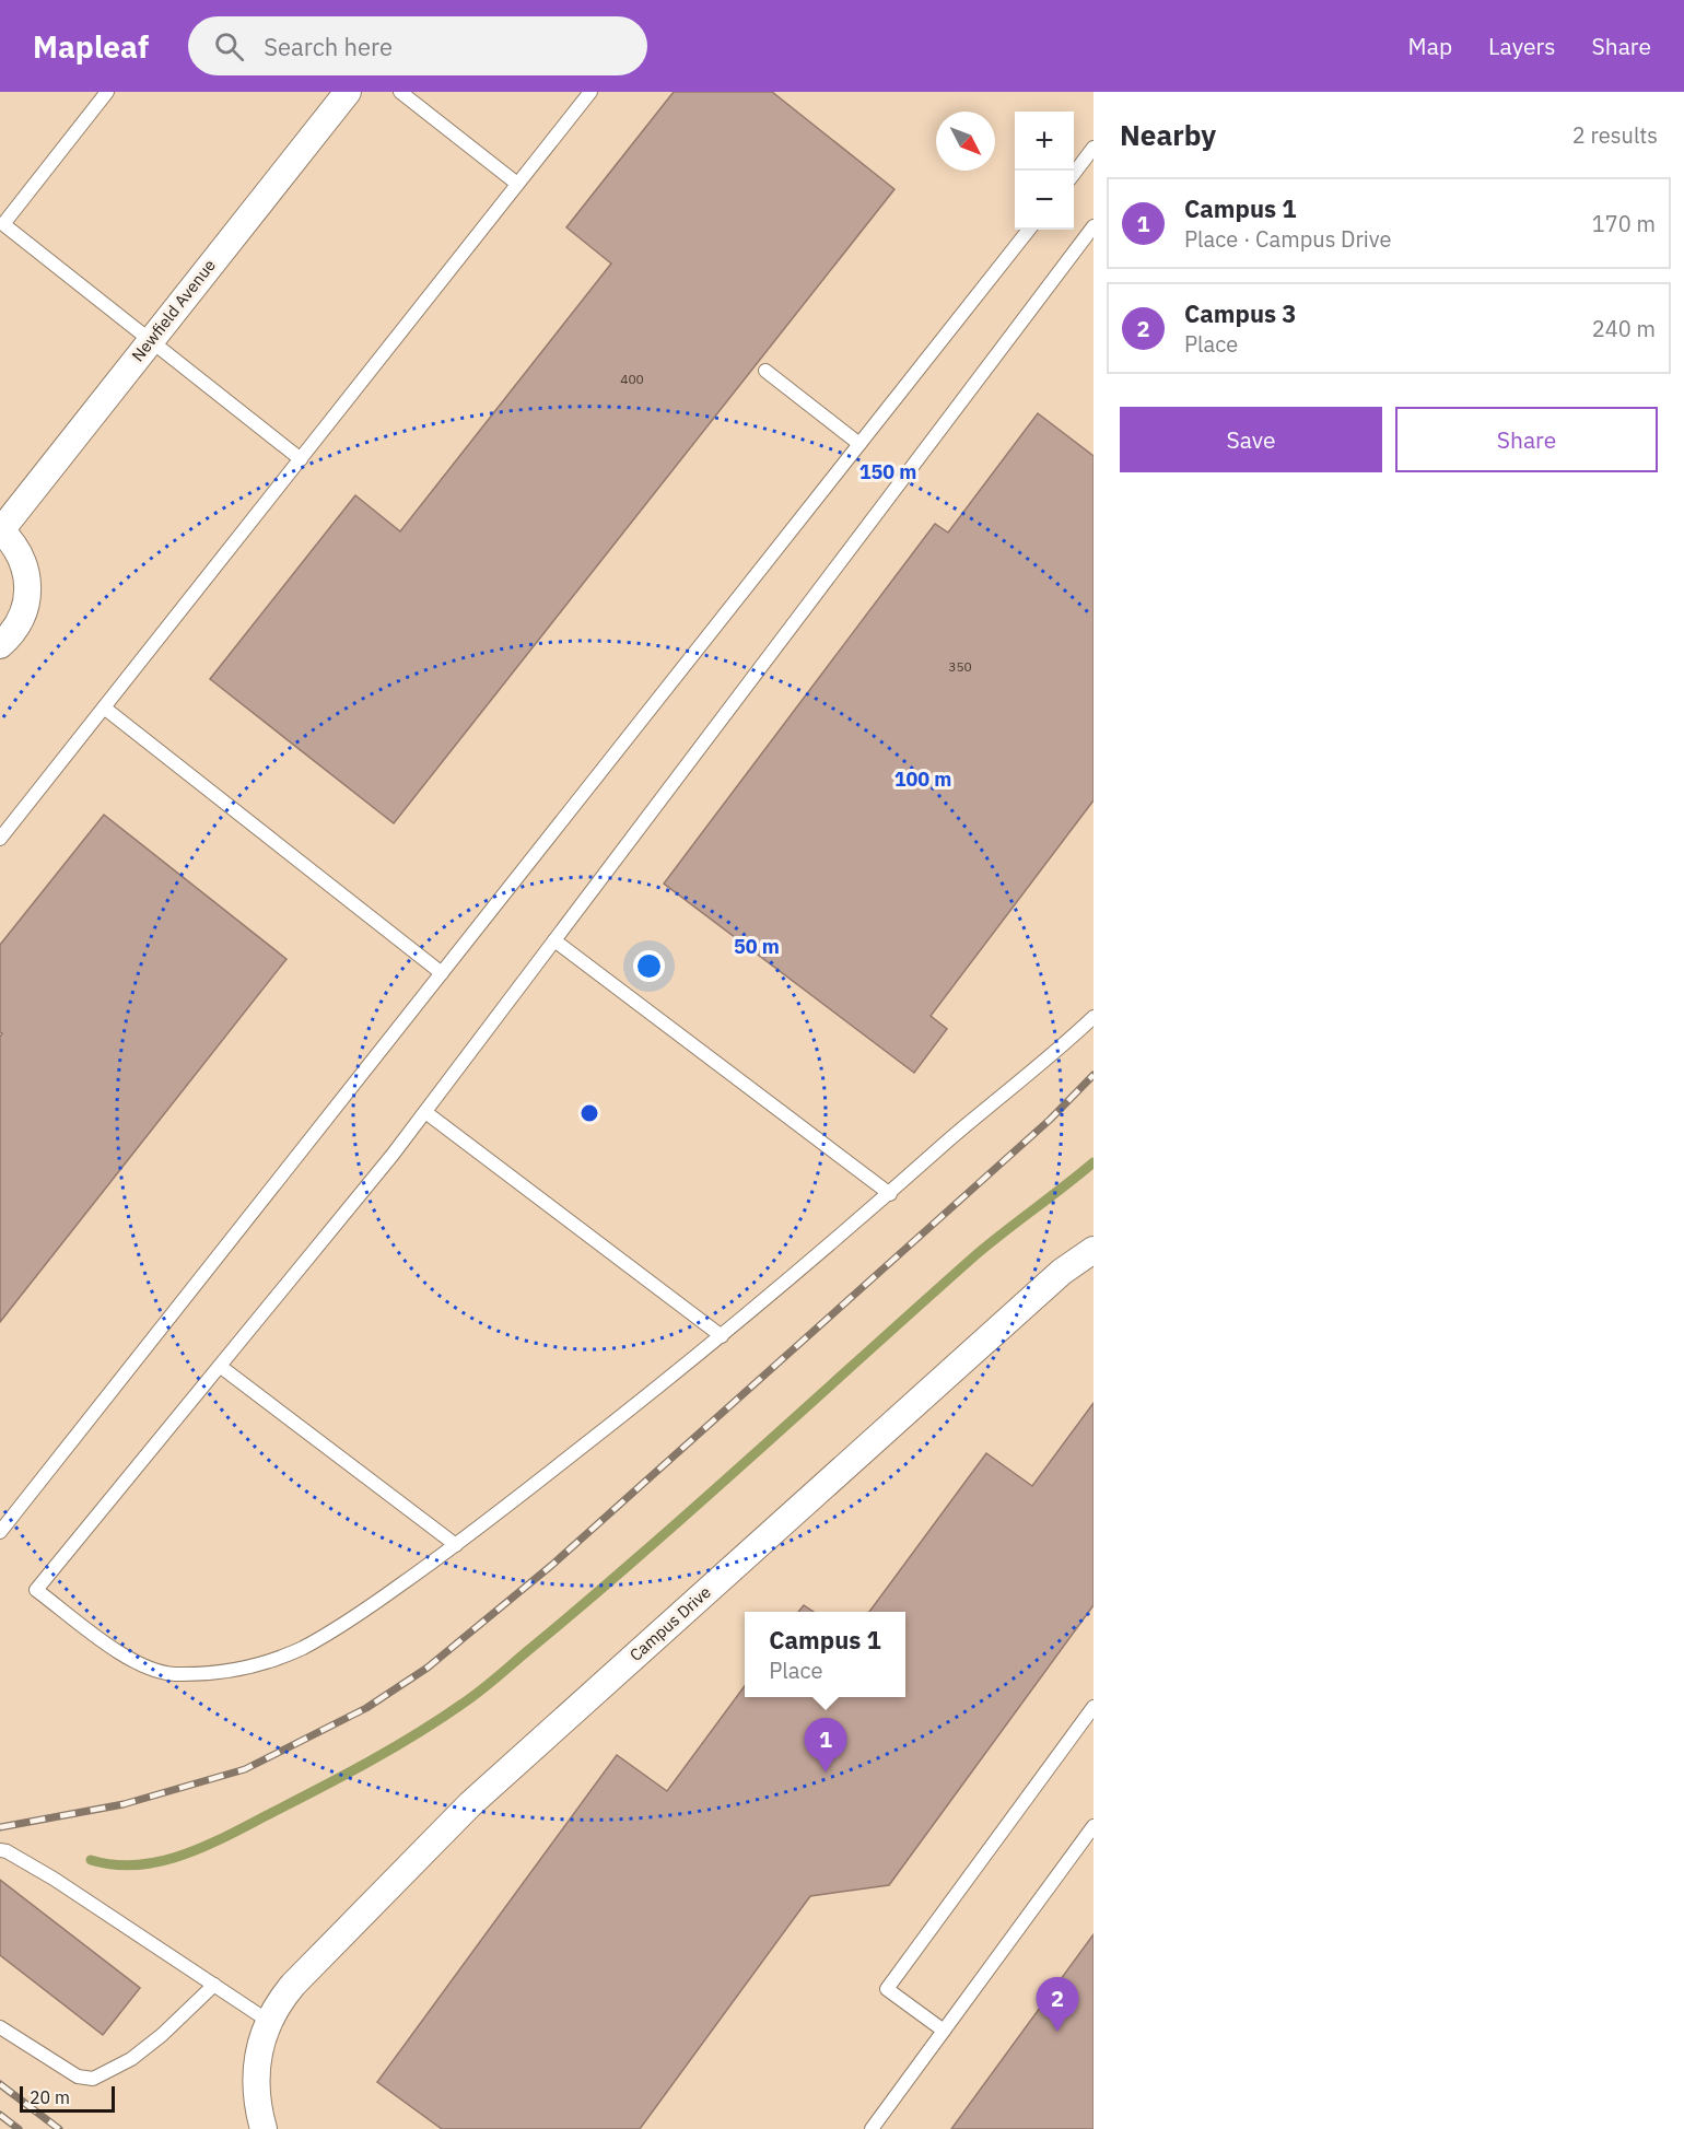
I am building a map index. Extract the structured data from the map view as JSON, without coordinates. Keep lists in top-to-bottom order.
{
  "streets": {
    "street": ["Newfield Avenue", "Campus Drive"]
  },
  "house_numbers": ["400", "350"],
  "scale_bar": "20 m",
  "north": "bottom right",
  "page": {
    "header": "Mapleaf",
    "search": "Search here",
    "nav": ["Map", "Layers", "Share"],
    "heading": ["Nearby", "2 results"],
    "map_buttons": ["+", "−"],
    "list": [
      {
        "mark": "1",
        "name": "Campus 1",
        "note": "Place · Campus Drive",
        "value": "170 m"
      },
      {
        "mark": "2",
        "name": "Campus 3",
        "note": "Place",
        "value": "240 m"
      }
    ],
    "buttons": ["Save", "Share"],
    "popup": ["Campus 1", "Place"],
    "pins": ["1", "2"],
    "scale": "20 m"
  },
  "rings": ["150 m", "100 m", "50 m"]
}
